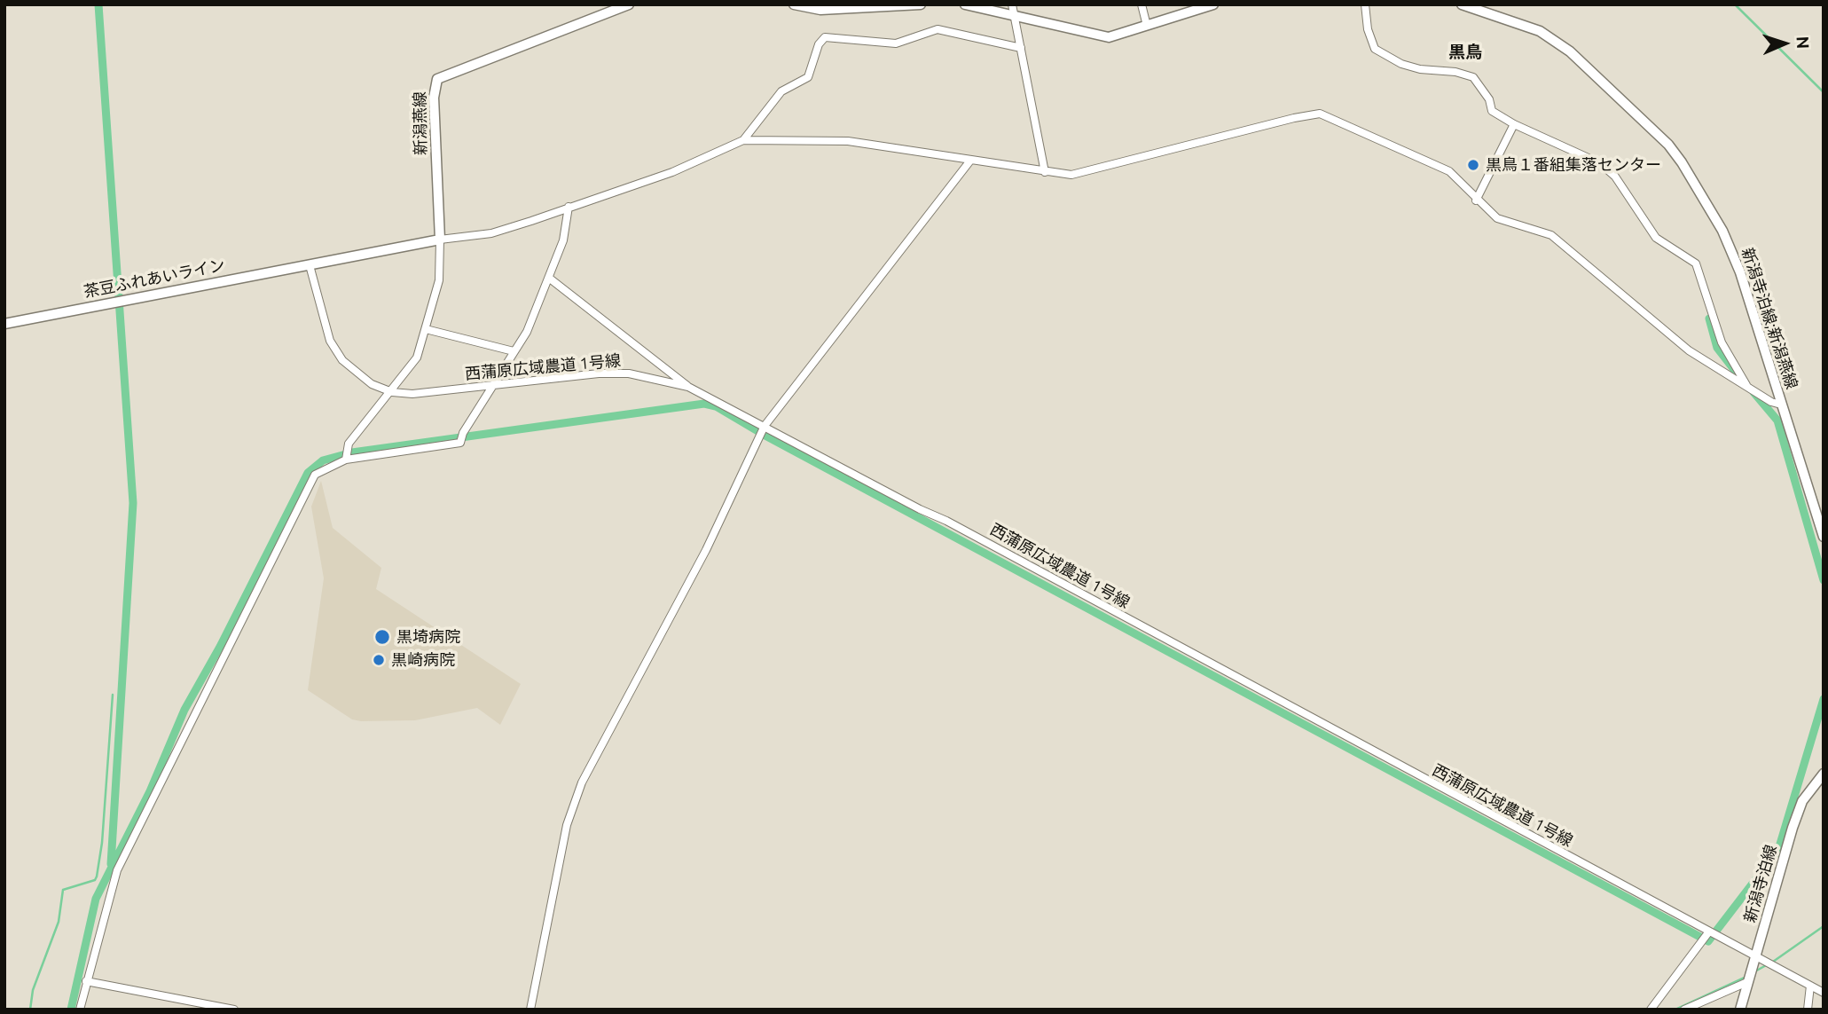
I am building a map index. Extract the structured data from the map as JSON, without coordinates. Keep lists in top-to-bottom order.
{
  "streets": {
    "main road": [
      "新潟燕線",
      "茶豆ふれあいライン",
      "新潟寺泊線;新潟燕線",
      "新潟寺泊線"
    ],
    "street": ["西蒲原広域農道 1号線"]
  },
  "crossings": [
    ["茶豆ふれあいライン", "西蒲原広域農道 1号線"],
    ["西蒲原広域農道 1号線", "新潟寺泊線"]
  ],
  "districts": ["黒鳥"],
  "places": ["黒鳥１番組集落センター", "黒埼病院", "黒崎病院"],
  "north": "right"
}
